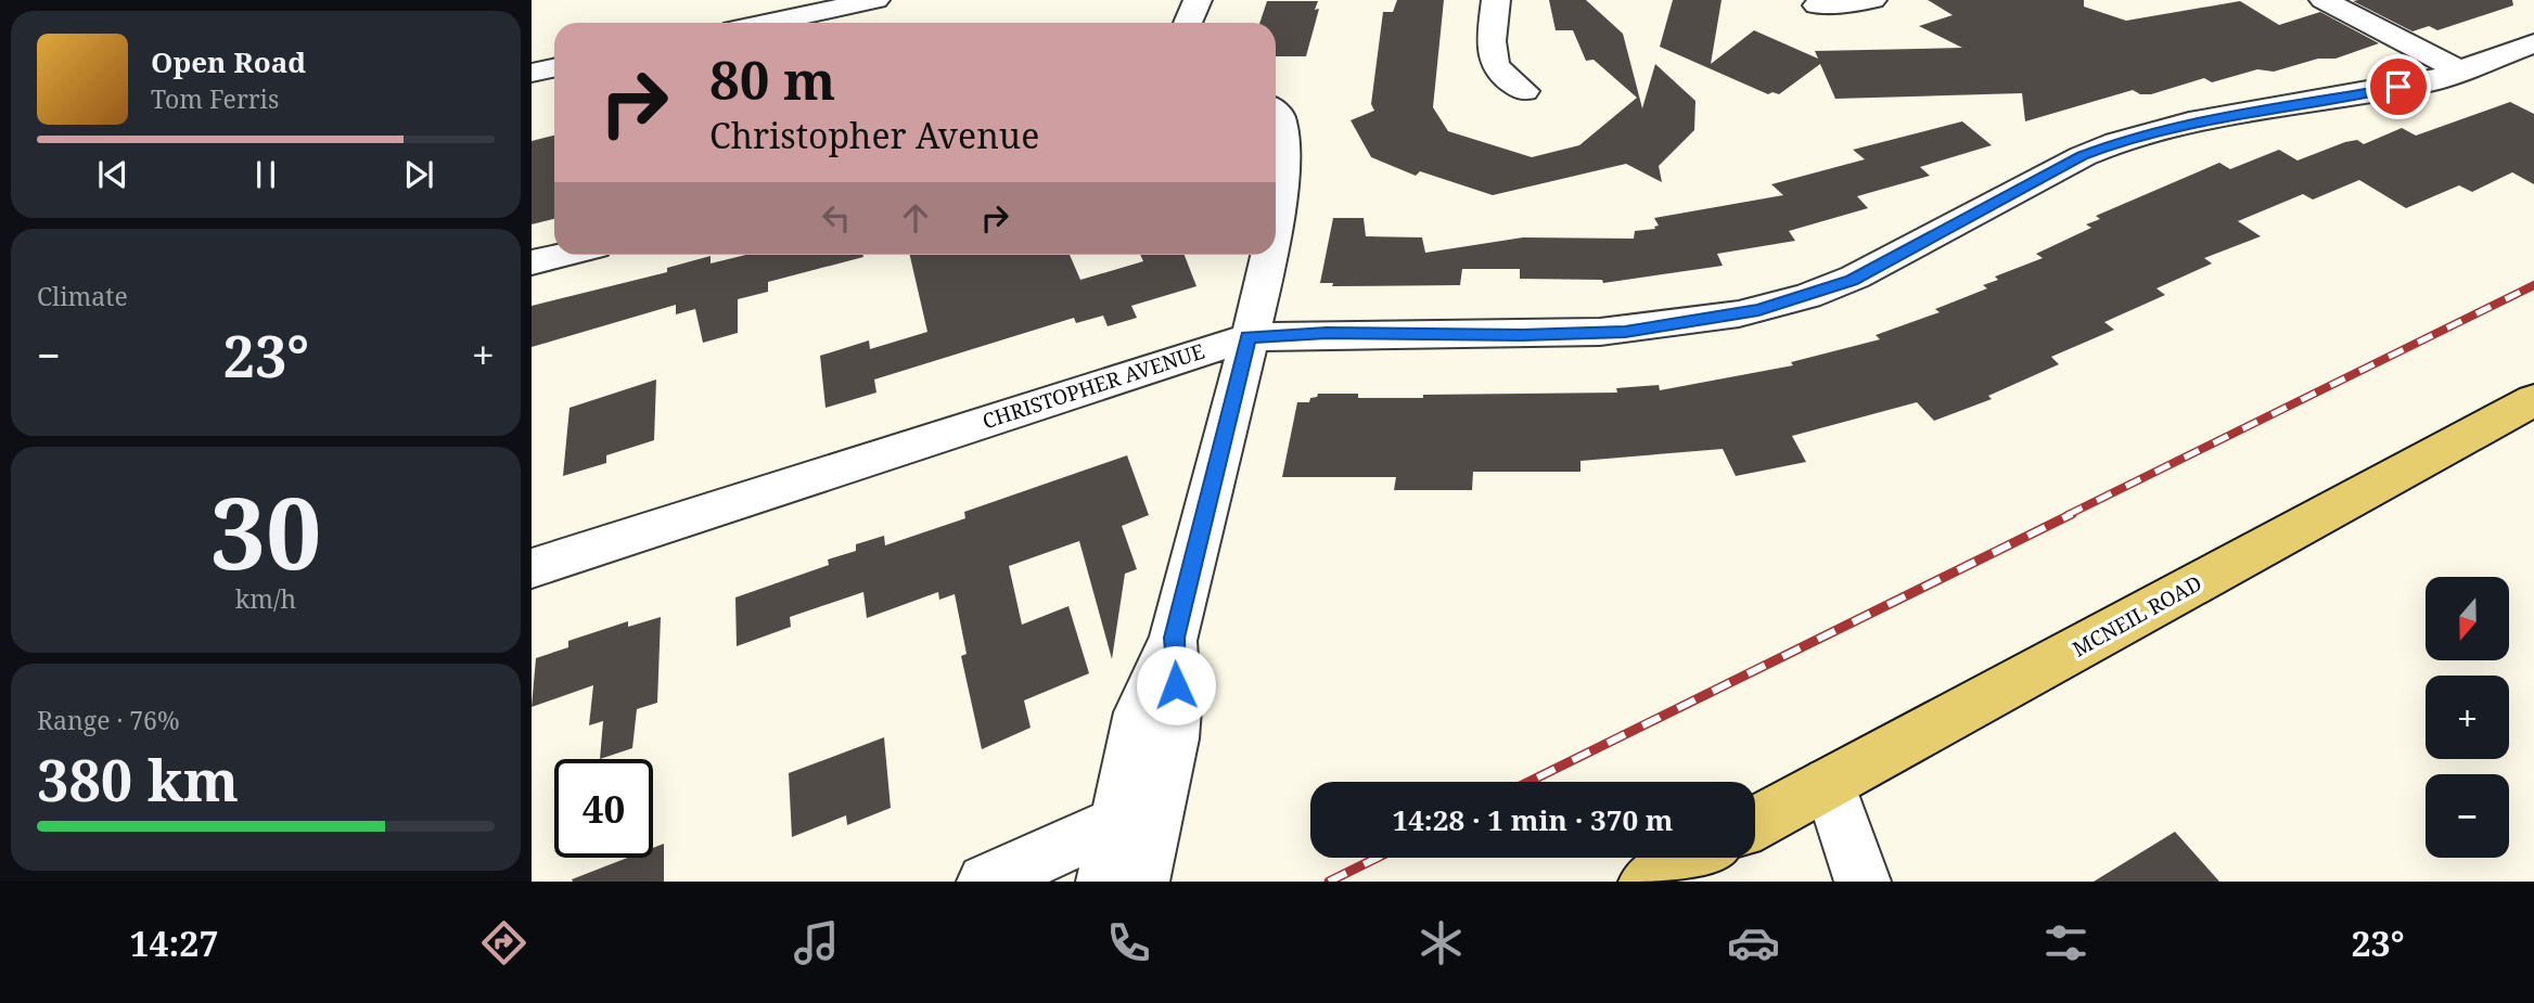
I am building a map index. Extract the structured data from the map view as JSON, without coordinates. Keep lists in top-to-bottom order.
{
  "streets": {
    "main road": ["MCNEIL ROAD"],
    "street": ["CHRISTOPHER AVENUE"]
  },
  "north": "bottom",
  "page": {
    "turn": ["80 m", "Christopher Avenue"],
    "song": ["Open Road", "Tom Ferris"],
    "tile": [
      "Climate",
      ["30", "km/h"],
      ["Range · 76%", "380 km"]
    ],
    "heat": ["−", "23°", "+"],
    "map_buttons": ["+", "−"],
    "limit": "40",
    "trip": "14:28 · 1 min · 370 m",
    "tabs": ["14:27", "23°"]
  }
}
